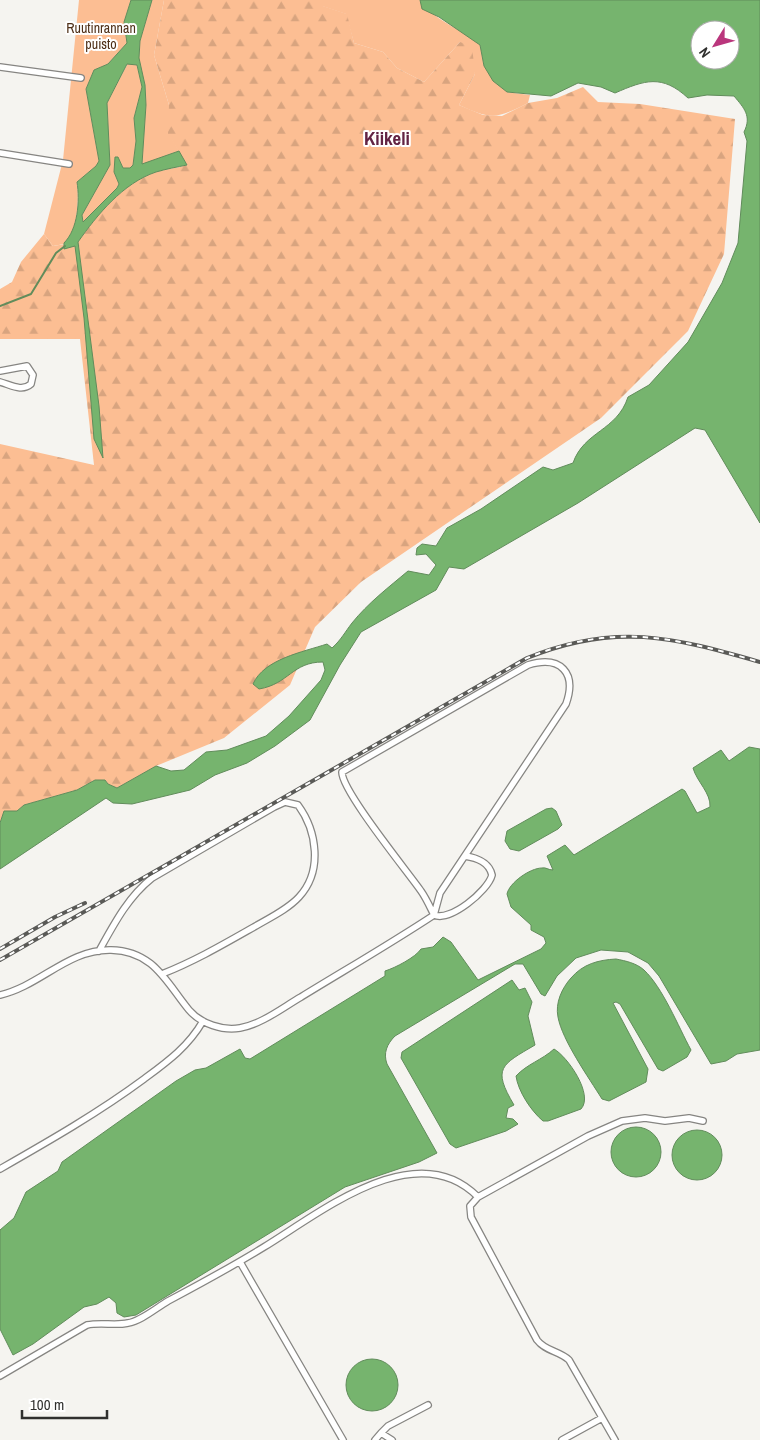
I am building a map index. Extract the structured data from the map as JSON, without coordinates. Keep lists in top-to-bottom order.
{
  "districts": ["Kiikeli"],
  "parks": ["Ruutinrannan puisto"],
  "scale_bar": "100 m",
  "north": "bottom left"
}
